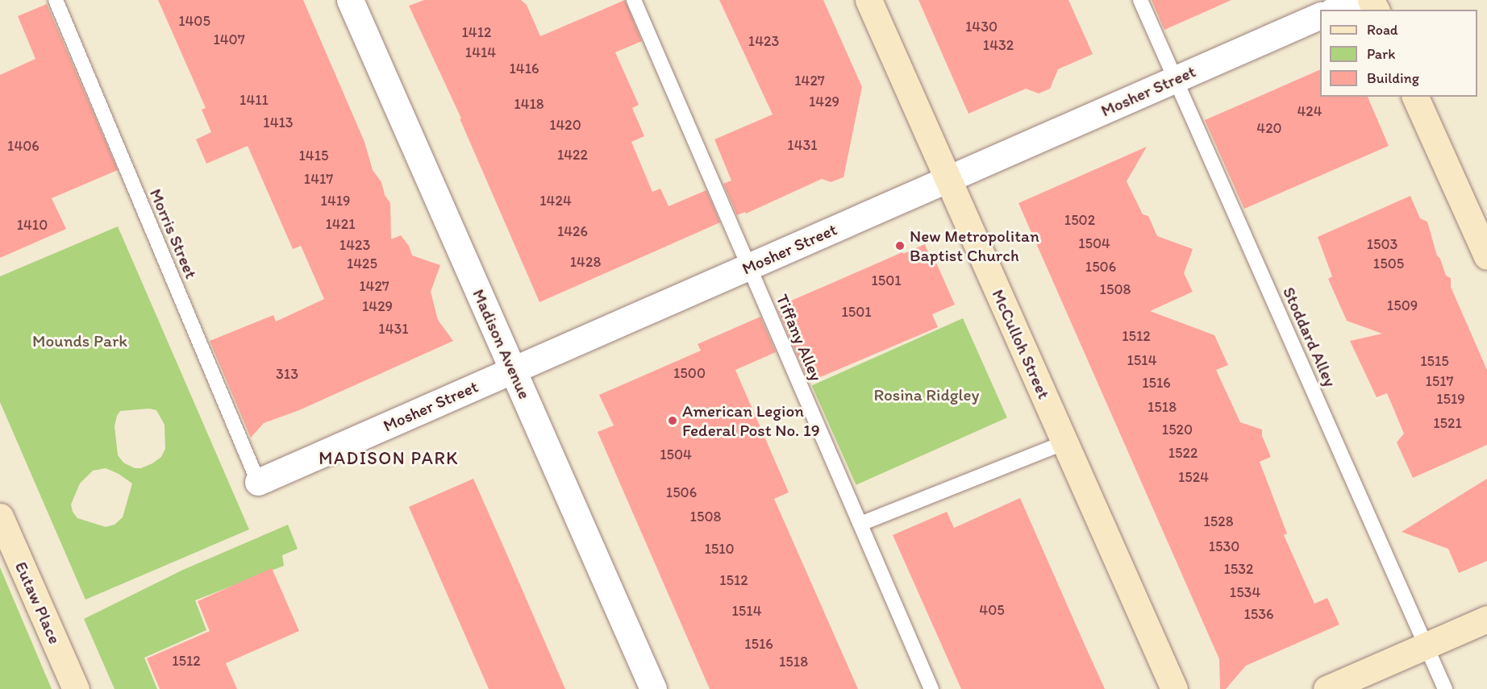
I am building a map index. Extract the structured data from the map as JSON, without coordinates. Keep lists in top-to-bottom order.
{
  "streets": {
    "main road": ["McCulloh Street", "Eutaw Place"],
    "street": ["Mosher Street", "Madison Avenue"],
    "lane": ["Morris Street", "Stoddard Alley", "Tiffany Alley"]
  },
  "crossings": [
    ["Mosher Street", "Morris Street"],
    ["Mosher Street", "Stoddard Alley"],
    ["Mosher Street", "Tiffany Alley"],
    ["Mosher Street", "Madison Avenue"],
    ["Mosher Street", "McCulloh Street"]
  ],
  "districts": ["MADISON PARK"],
  "parks": ["Mounds Park", "Rosina Ridgley"],
  "places": ["New Metropolitan Baptist Church", "American Legion Federal Post No. 19"],
  "house_numbers": [
    "1405",
    "1430",
    "1412",
    "1407",
    "1423",
    "1432",
    "1414",
    "1416",
    "1427",
    "1411",
    "1429",
    "1418",
    "424",
    "1413",
    "1420",
    "420",
    "1431",
    "1406",
    "1422",
    "1415",
    "1417",
    "1419",
    "1424",
    "1502",
    "1421",
    "1410",
    "1426",
    "1504",
    "1503",
    "1423",
    "1428",
    "1425",
    "1505",
    "1506",
    "1501",
    "1427",
    "1508",
    "1509",
    "1429",
    "1501",
    "1431",
    "1512",
    "1514",
    "1515",
    "1500",
    "313",
    "1517",
    "1516",
    "1519",
    "1518",
    "1521",
    "1520",
    "1522",
    "1504",
    "1524",
    "1506",
    "1508",
    "1528",
    "1530",
    "1510",
    "1532",
    "1512",
    "1534",
    "405",
    "1514",
    "1536",
    "1516",
    "1512",
    "1518"
  ],
  "legend": ["Road", "Park", "Building"]
}
